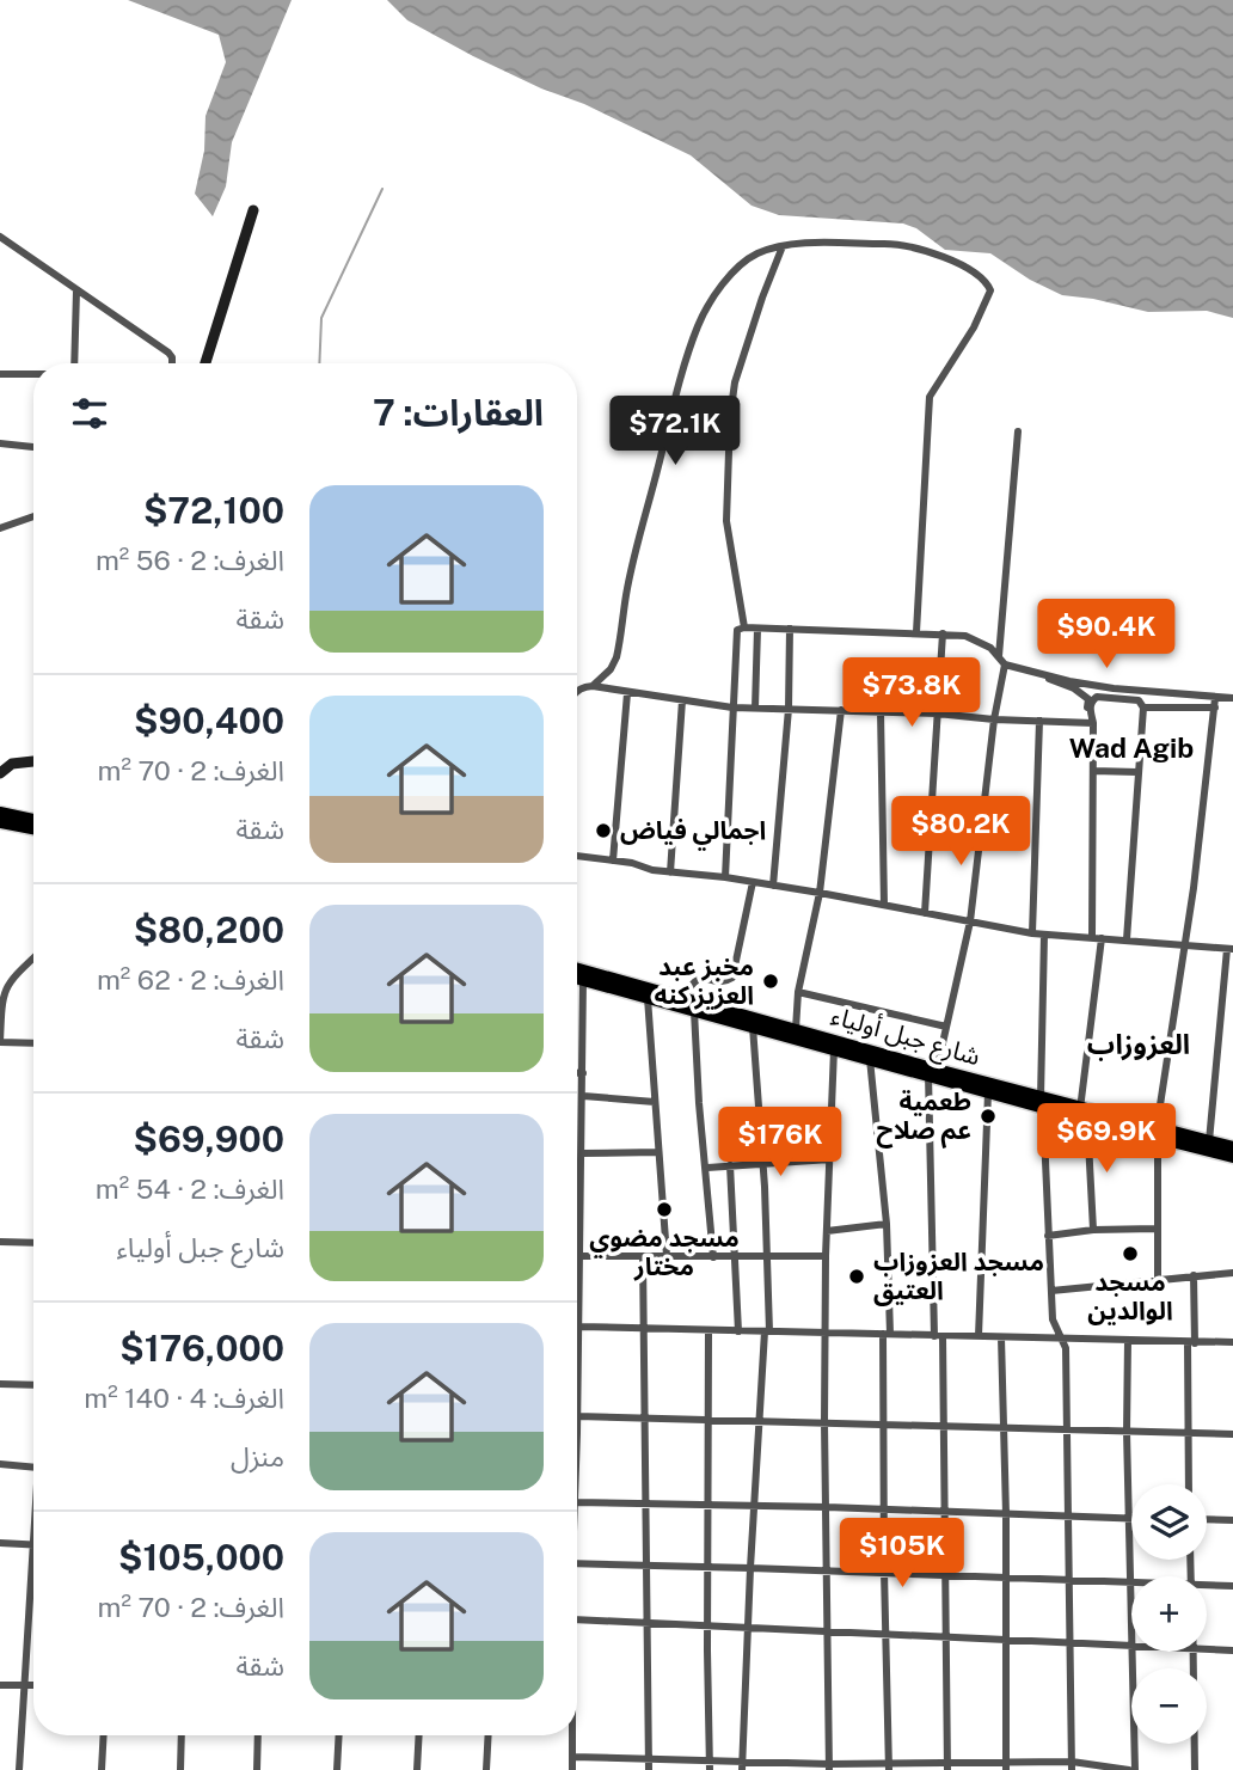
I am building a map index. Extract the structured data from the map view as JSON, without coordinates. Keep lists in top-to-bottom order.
{
  "streets": {
    "main road": ["شارع جبل أولياء"]
  },
  "districts": ["Wad Agib", "العزوزاب"],
  "places": [
    "اجمالي فياض",
    "مخبز عبد العزيز كنه",
    "طعمية عم صلاح",
    "مسجد مضوي مختار",
    "مسجد الوالدين",
    "مسجد العزوزاب العتيق"
  ],
  "page": {
    "heading": "العقارات: 7",
    "price": [
      "$72.1K",
      "$90.4K",
      "$73.8K",
      "$80.2K",
      "$69.9K",
      "$176K",
      "$105K"
    ],
    "list": [
      {
        "name": "$72,100",
        "note": "الغرف: 2 · 56 m² · شقة"
      },
      {
        "name": "$90,400",
        "note": "الغرف: 2 · 70 m² · شقة"
      },
      {
        "name": "$80,200",
        "note": "الغرف: 2 · 62 m² · شقة"
      },
      {
        "name": "$69,900",
        "note": "الغرف: 2 · 54 m² · شارع جبل أولياء"
      },
      {
        "name": "$176,000",
        "note": "الغرف: 4 · 140 m² · منزل"
      },
      {
        "name": "$105,000",
        "note": "الغرف: 2 · 70 m² · شقة"
      }
    ],
    "map_buttons": ["+", "−"]
  }
}
